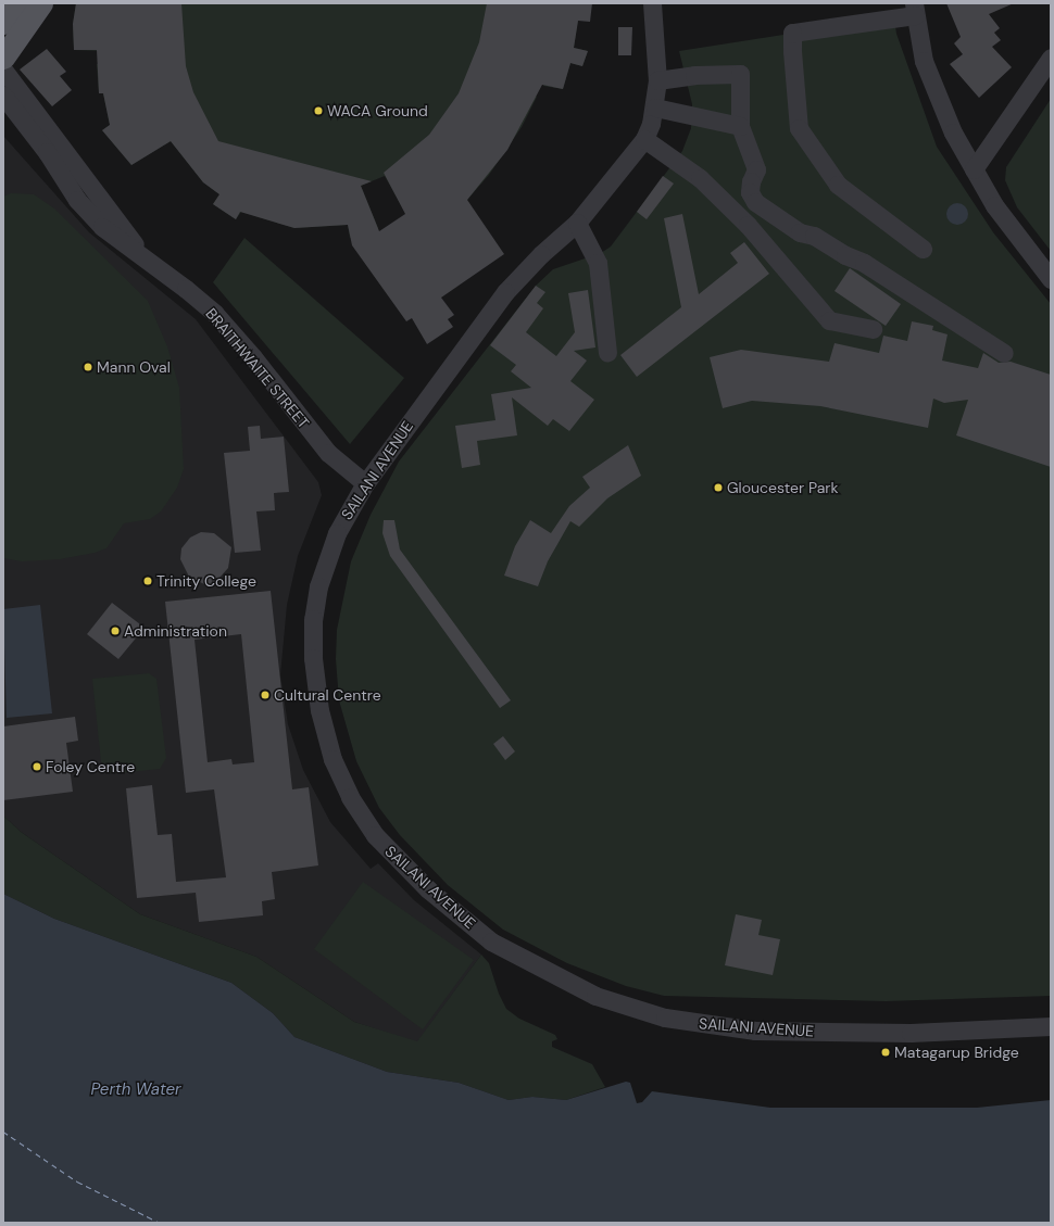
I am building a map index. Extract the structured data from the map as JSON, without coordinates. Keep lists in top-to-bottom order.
{
  "streets": {
    "street": ["BRAITHWAITE STREET", "SAILANI AVENUE"]
  },
  "crossings": [
    ["BRAITHWAITE STREET", "SAILANI AVENUE"]
  ],
  "water": ["Perth Water"],
  "places": [
    "WACA Ground",
    "Mann Oval",
    "Gloucester Park",
    "Trinity College",
    "Administration",
    "Cultural Centre",
    "Foley Centre",
    "Matagarup Bridge"
  ]
}
